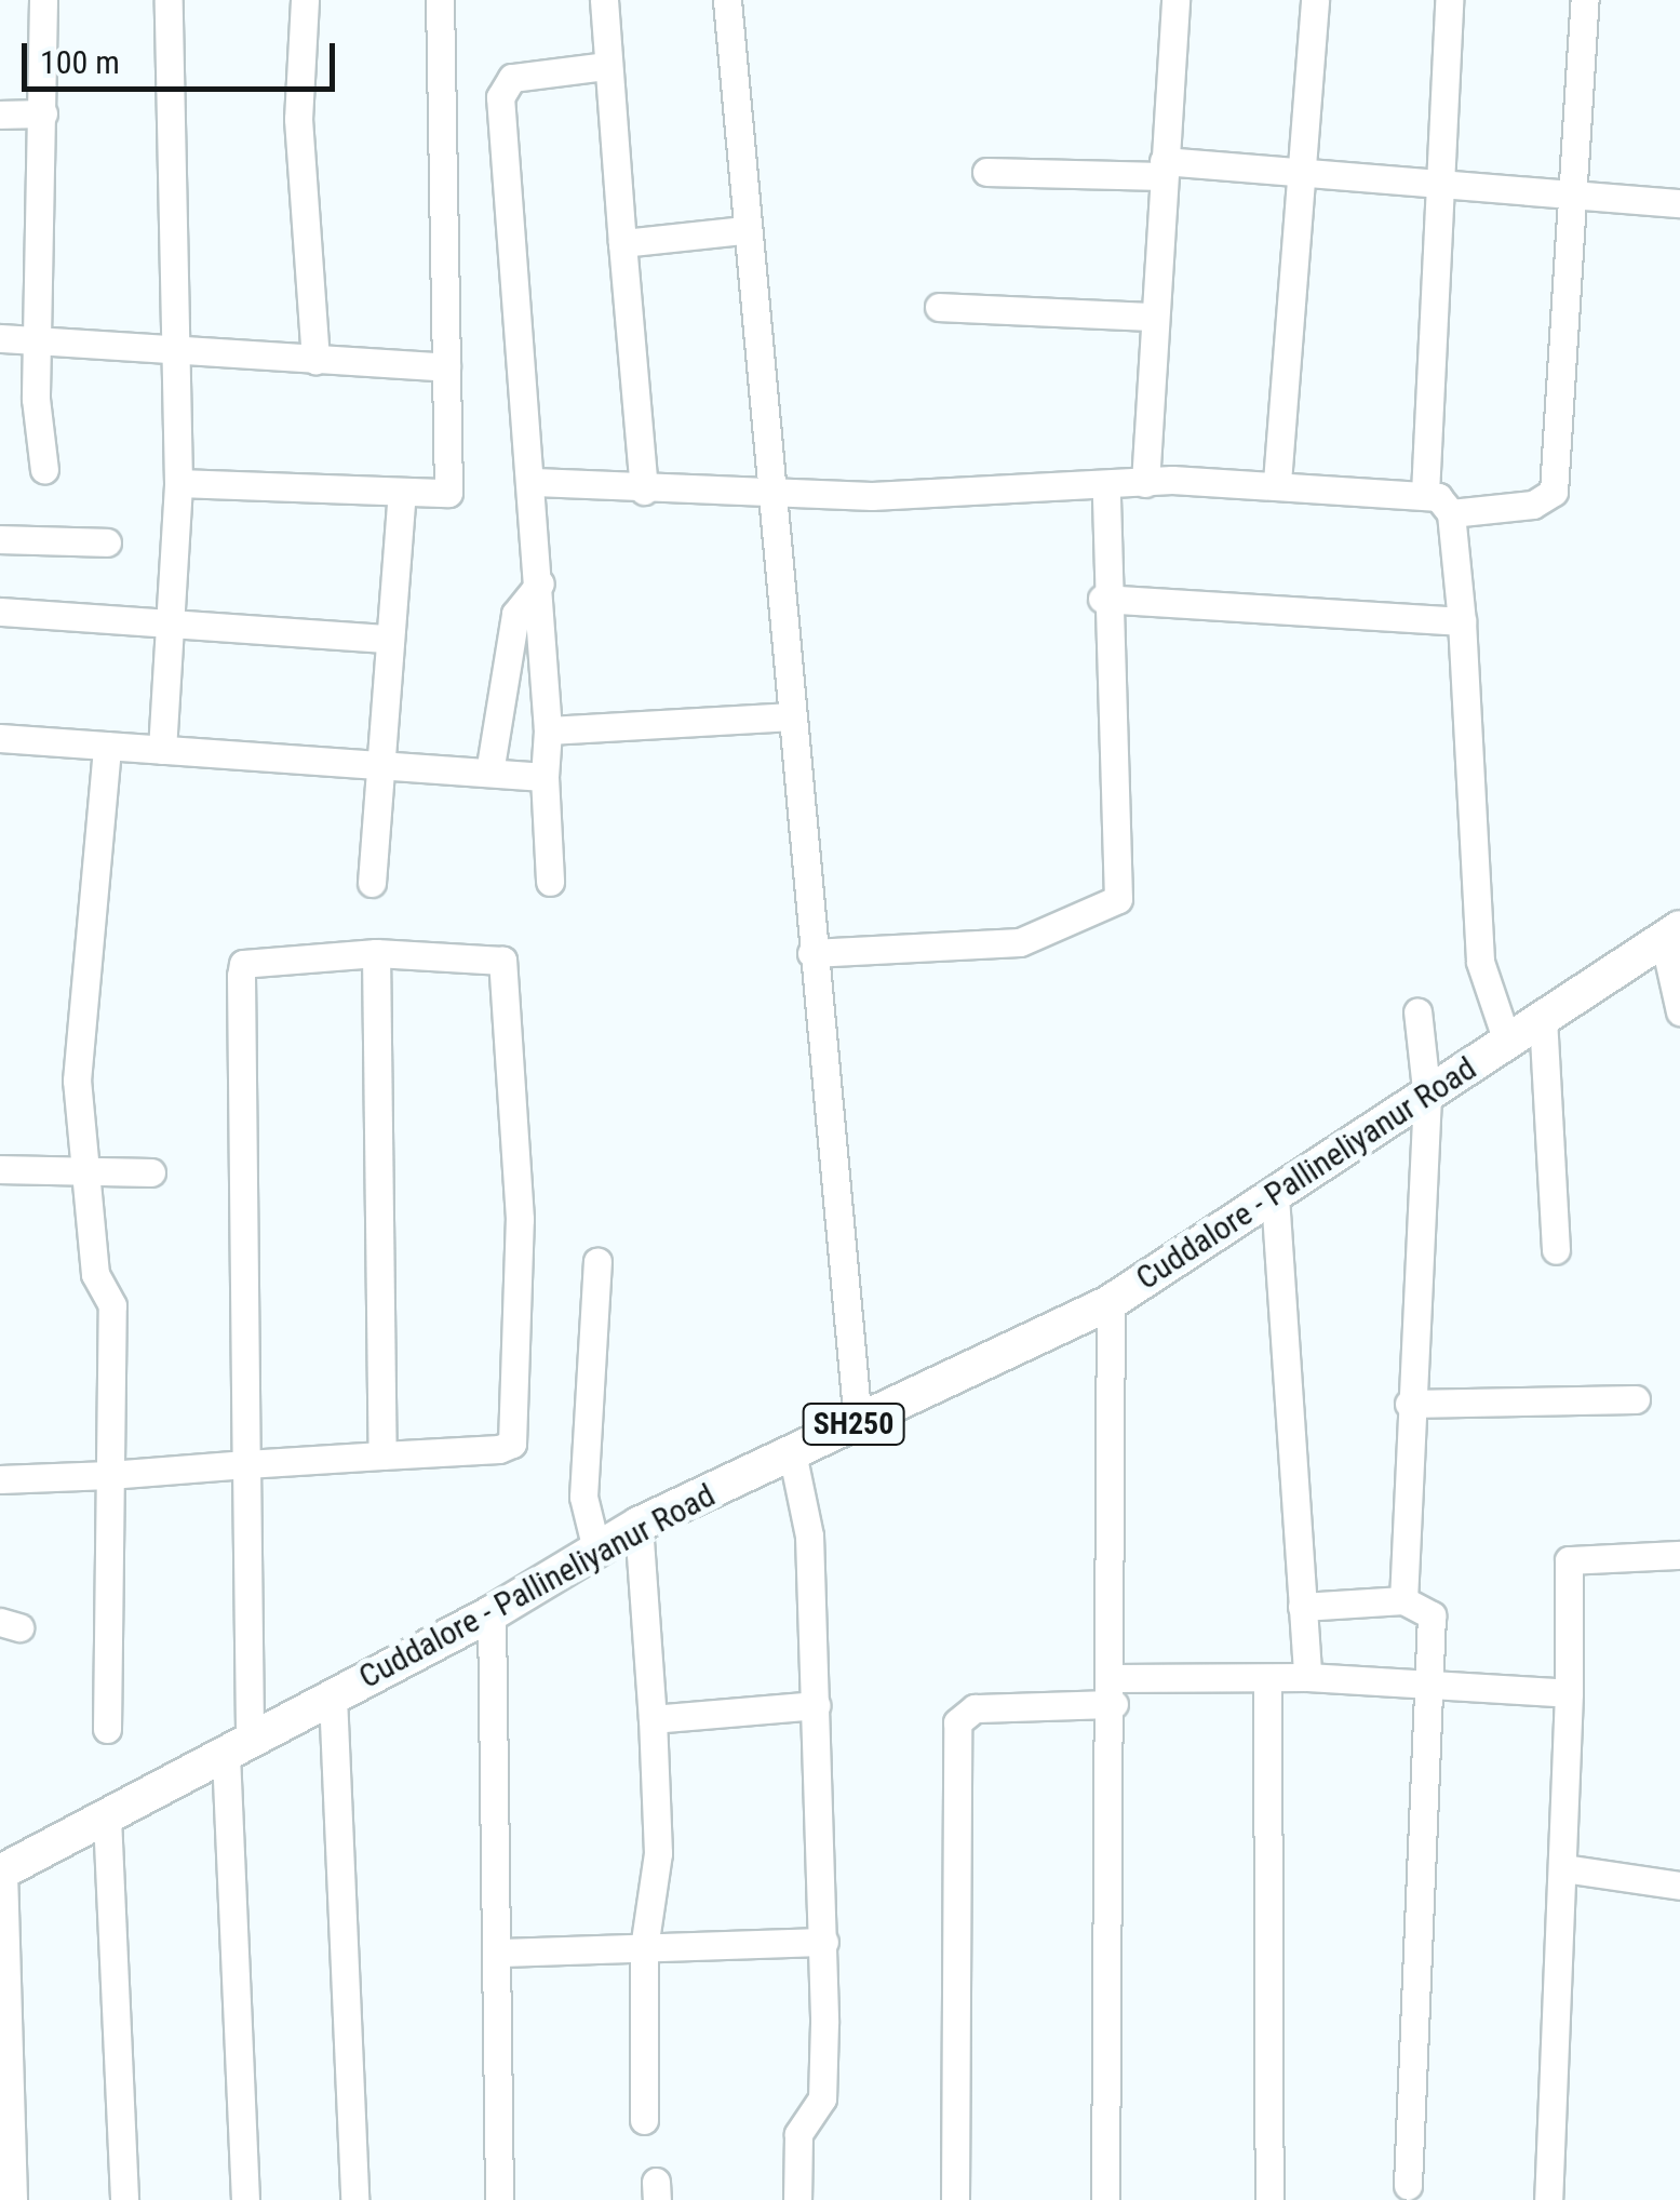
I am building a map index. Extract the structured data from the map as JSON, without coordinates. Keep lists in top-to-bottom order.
{
  "streets": {
    "main road": ["Cuddalore - Pallineliyanur Road", "SH250"]
  },
  "scale_bar": "100 m"
}
